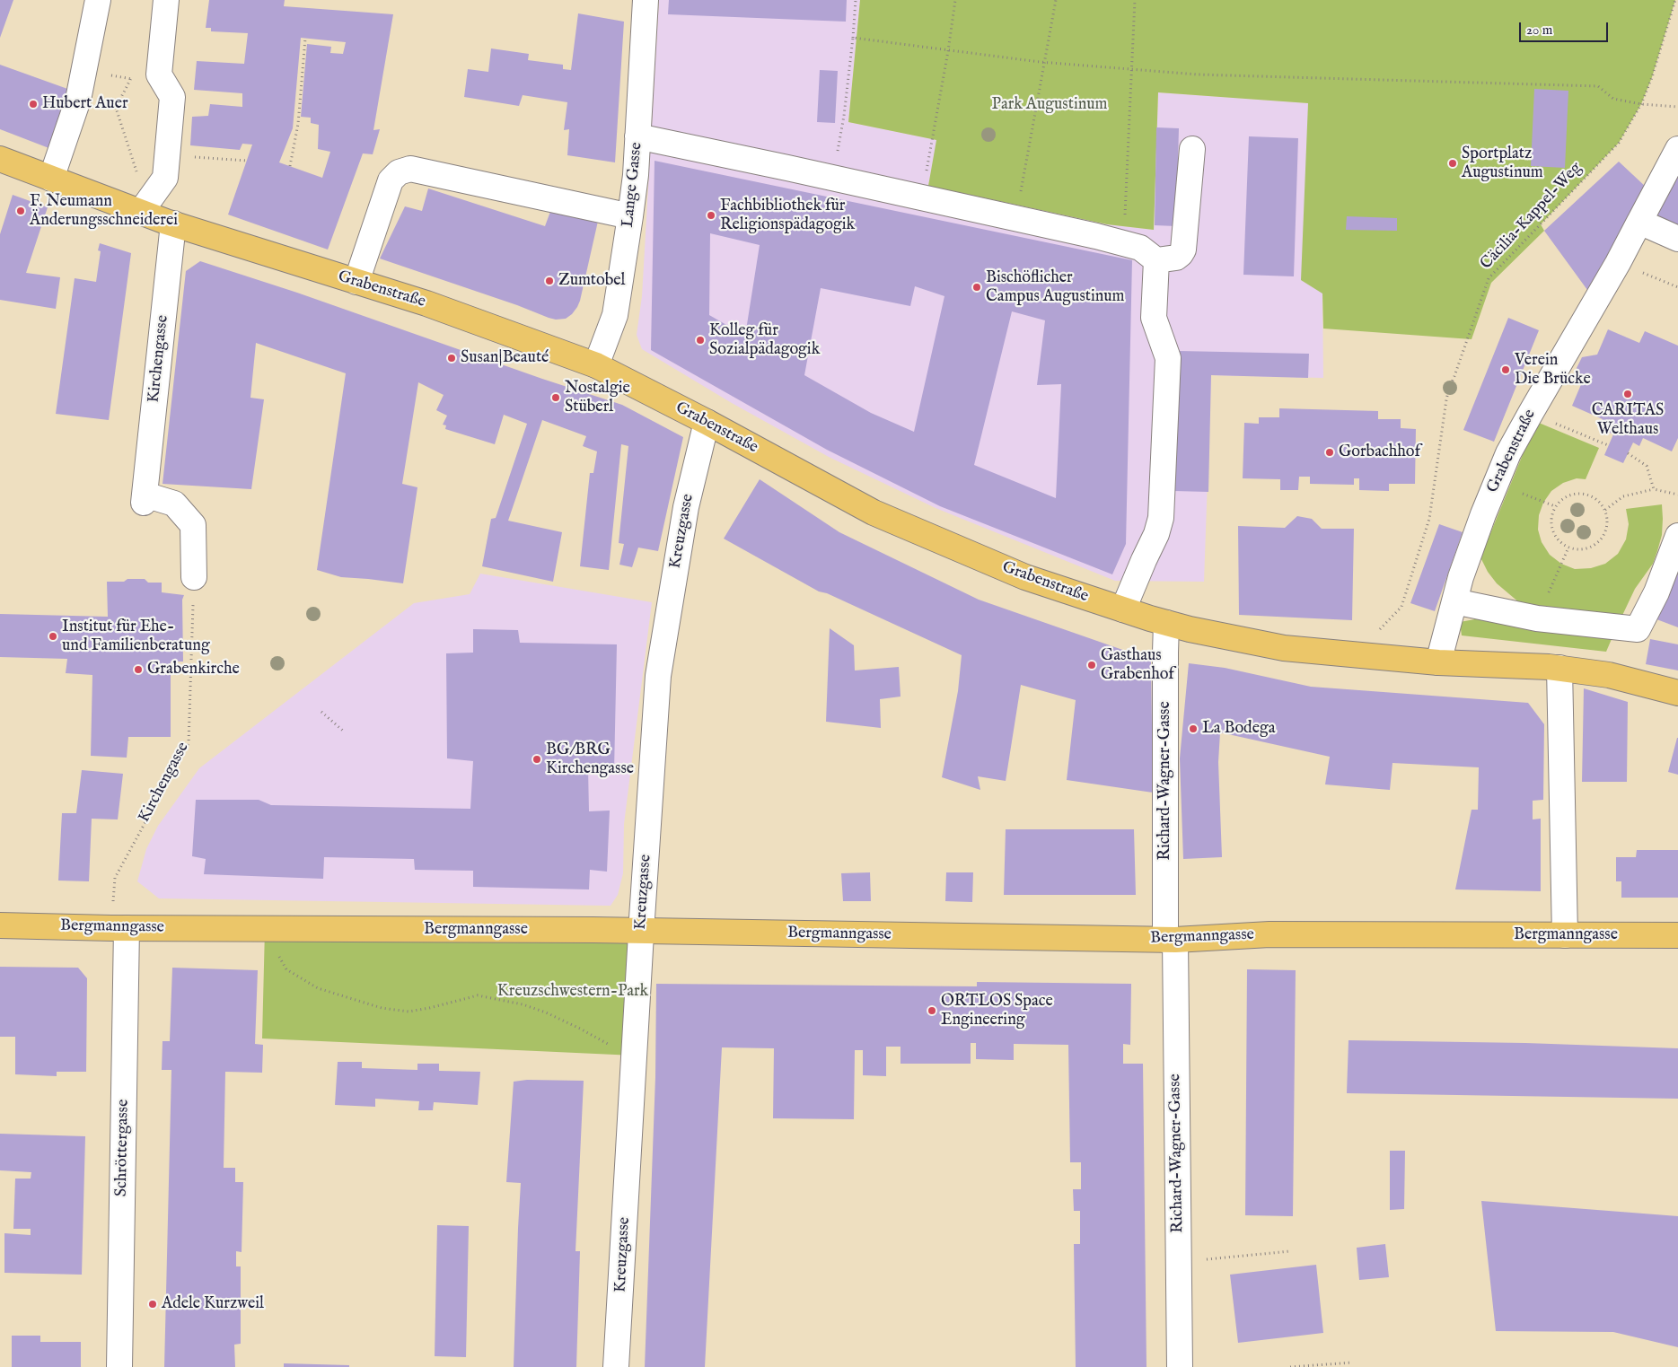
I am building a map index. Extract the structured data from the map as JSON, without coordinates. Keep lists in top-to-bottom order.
{
  "streets": {
    "main road": ["Grabenstraße", "Bergmanngasse"],
    "street": [
      "Lange Gasse",
      "Kirchengasse",
      "Kreuzgasse",
      "Richard-Wagner-Gasse",
      "Schröttergasse"
    ],
    "path": ["Cäcilia-Kappel-Weg"]
  },
  "crossings": [
    ["Lange Gasse", "Grabenstraße"],
    ["Grabenstraße", "Kirchengasse"],
    ["Grabenstraße", "Kreuzgasse"],
    ["Grabenstraße", "Richard-Wagner-Gasse"],
    ["Kreuzgasse", "Bergmanngasse"],
    ["Richard-Wagner-Gasse", "Bergmanngasse"],
    ["Bergmanngasse", "Schröttergasse"]
  ],
  "parks": ["Park Augustinum", "Kreuzschwestern-Park"],
  "places": [
    "Hubert Auer",
    "Sportplatz Augustinum",
    "F. Neumann Änderungsschneiderei",
    "Fachbibliothek für Religionspädagogik",
    "Zumtobel",
    "Bischöflicher Campus Augustinum",
    "Kolleg für Sozialpädagogik",
    "Susan|Beauté",
    "Verein Die Brücke",
    "CARITAS Welthaus",
    "Nostalgie Stüberl",
    "Gorbachhof",
    "Institut für Ehe- und Familienberatung",
    "Gasthaus Grabenhof",
    "Grabenkirche",
    "La Bodega",
    "BG/BRG Kirchengasse",
    "ORTLOS Space Engineering",
    "Adele Kurzweil"
  ],
  "scale_bar": "20 m"
}
